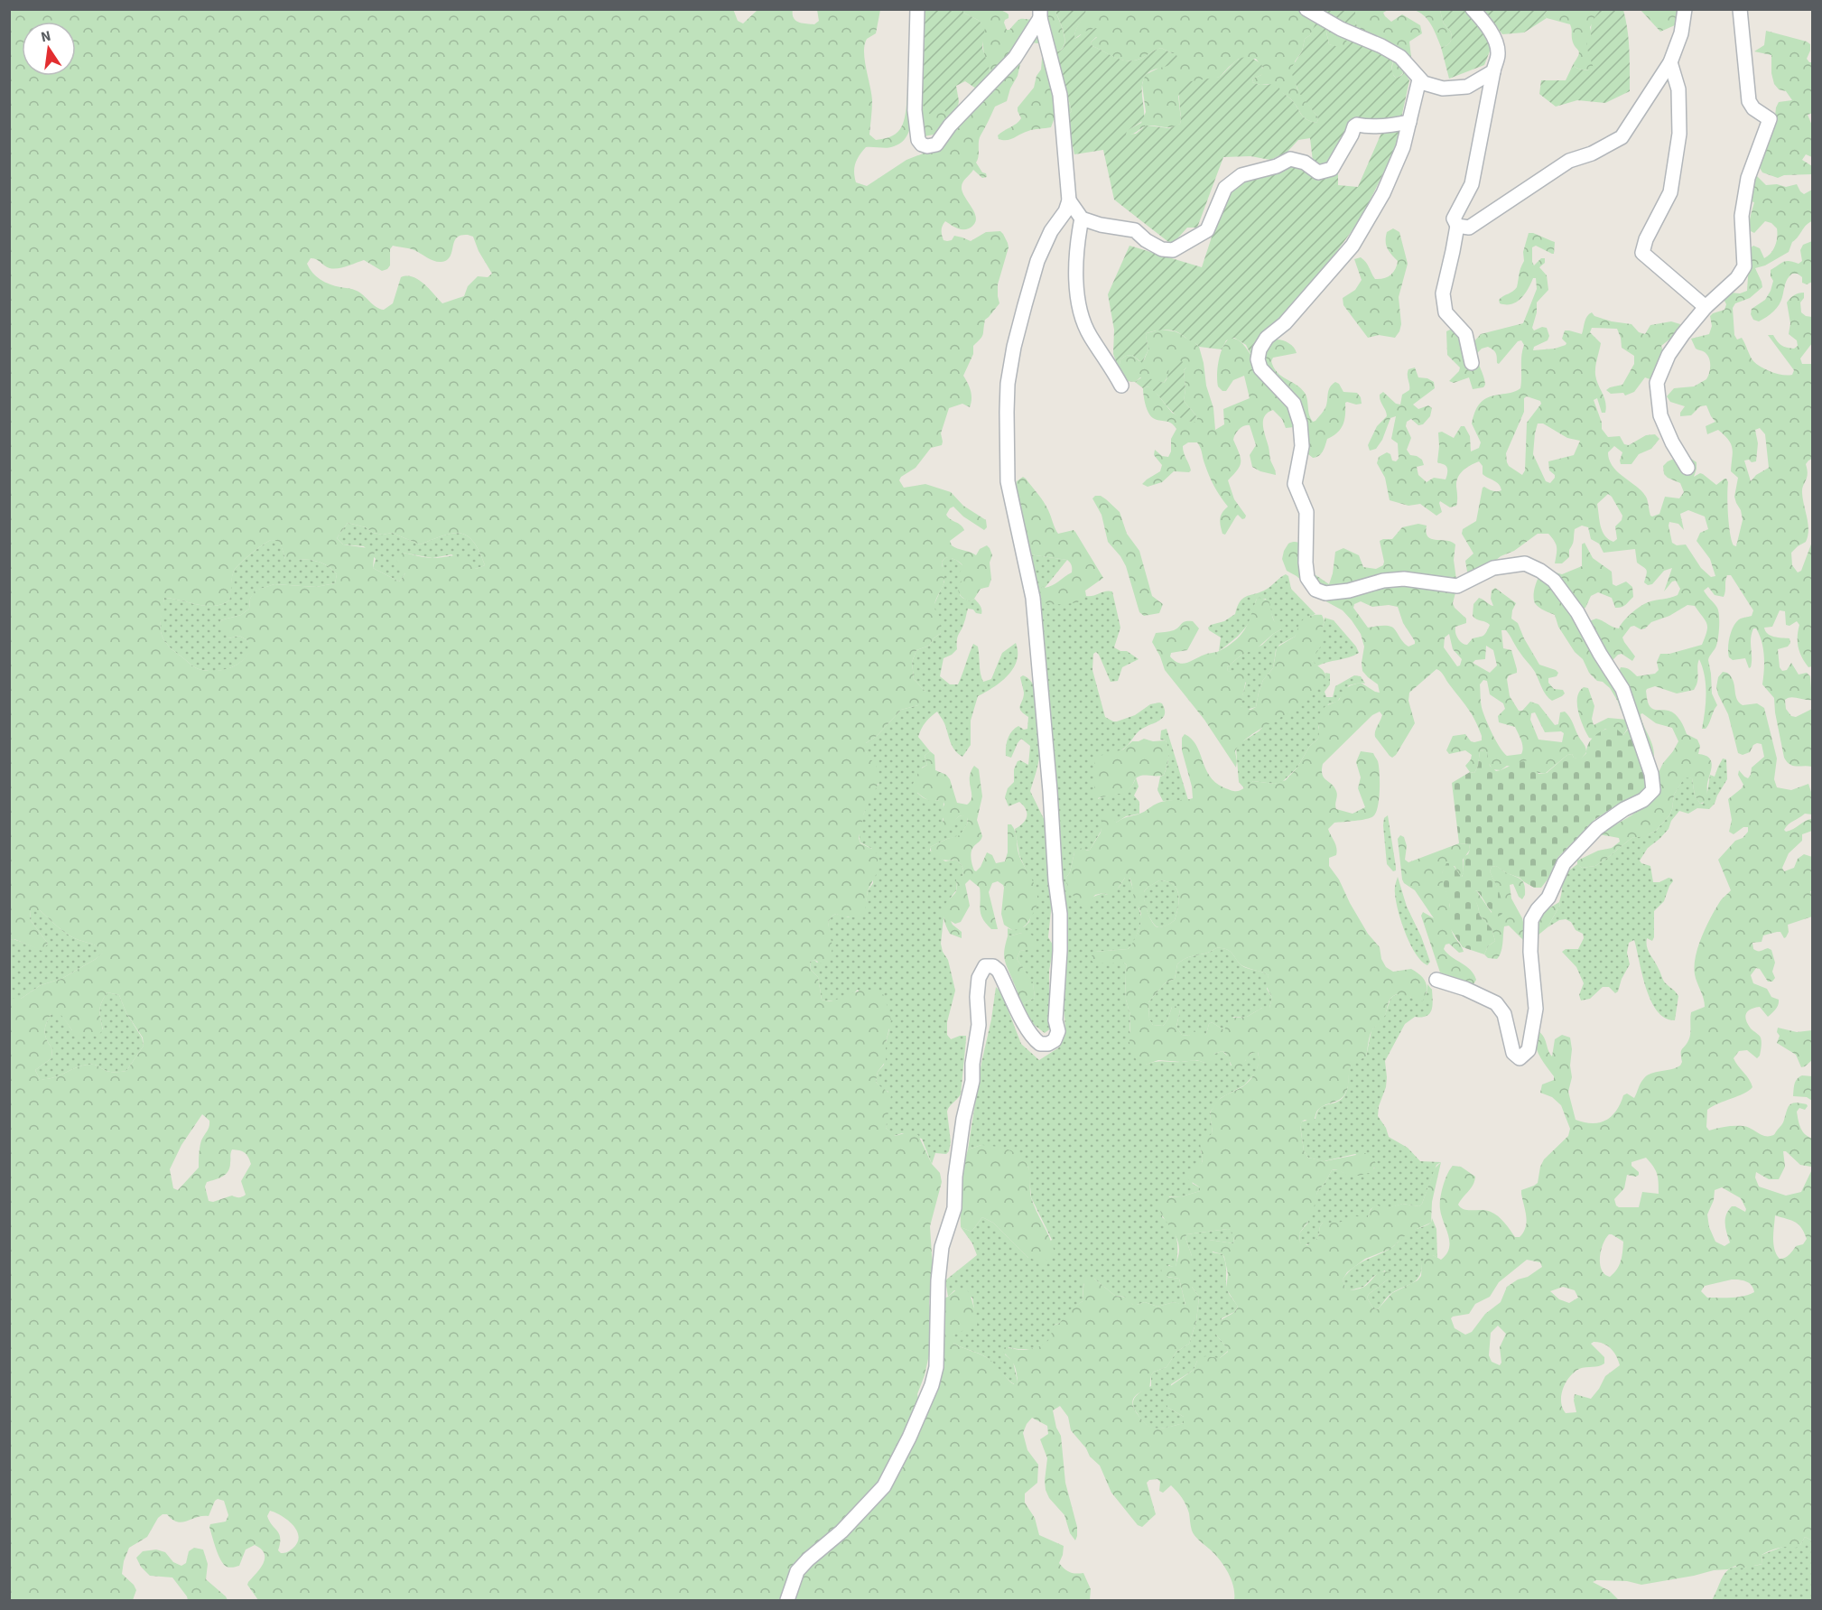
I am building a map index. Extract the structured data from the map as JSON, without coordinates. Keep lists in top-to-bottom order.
{
  "north": "top"
}
